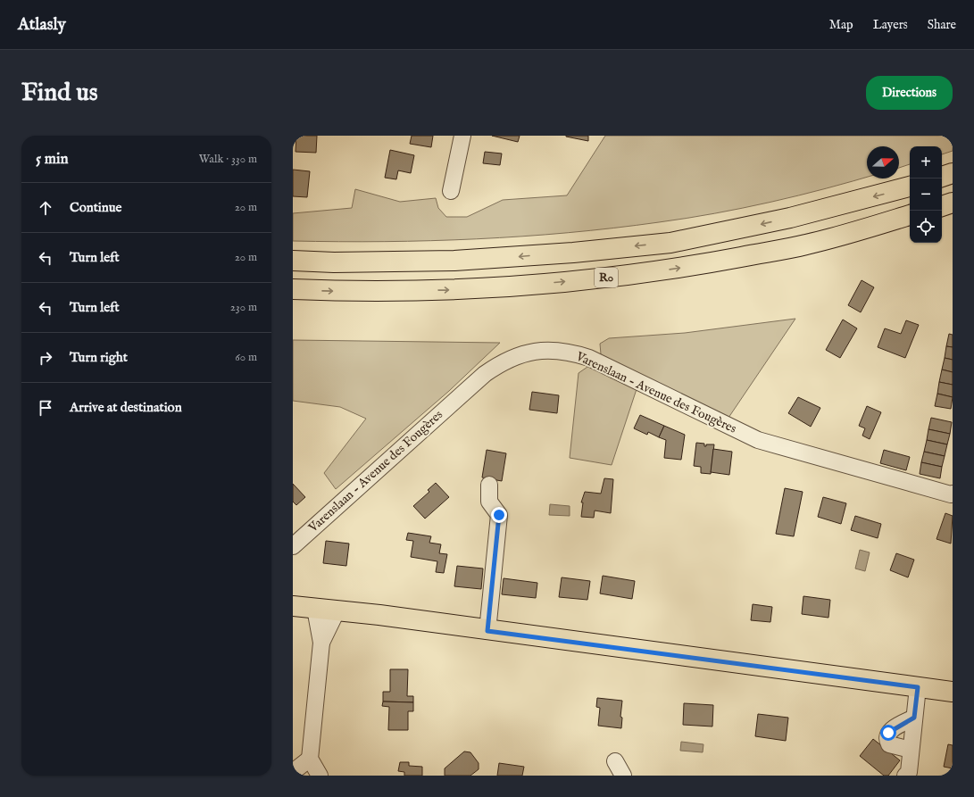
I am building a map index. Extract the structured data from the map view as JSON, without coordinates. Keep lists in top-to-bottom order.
{
  "streets": {
    "main road": ["R0"],
    "street": ["Varenslaan - Avenue des Fougères"]
  },
  "north": "right",
  "page": {
    "header": "Atlasly",
    "nav": ["Map", "Layers", "Share"],
    "buttons": "Directions",
    "title": "Find us",
    "heading": ["5 min", "Walk · 330 m"],
    "map_buttons": ["+", "−"],
    "list": [
      ["Continue", "20 m"],
      ["Turn left", "20 m"],
      ["Turn left", "230 m"],
      ["Turn right", "60 m"],
      "Arrive at destination"
    ]
  }
}
